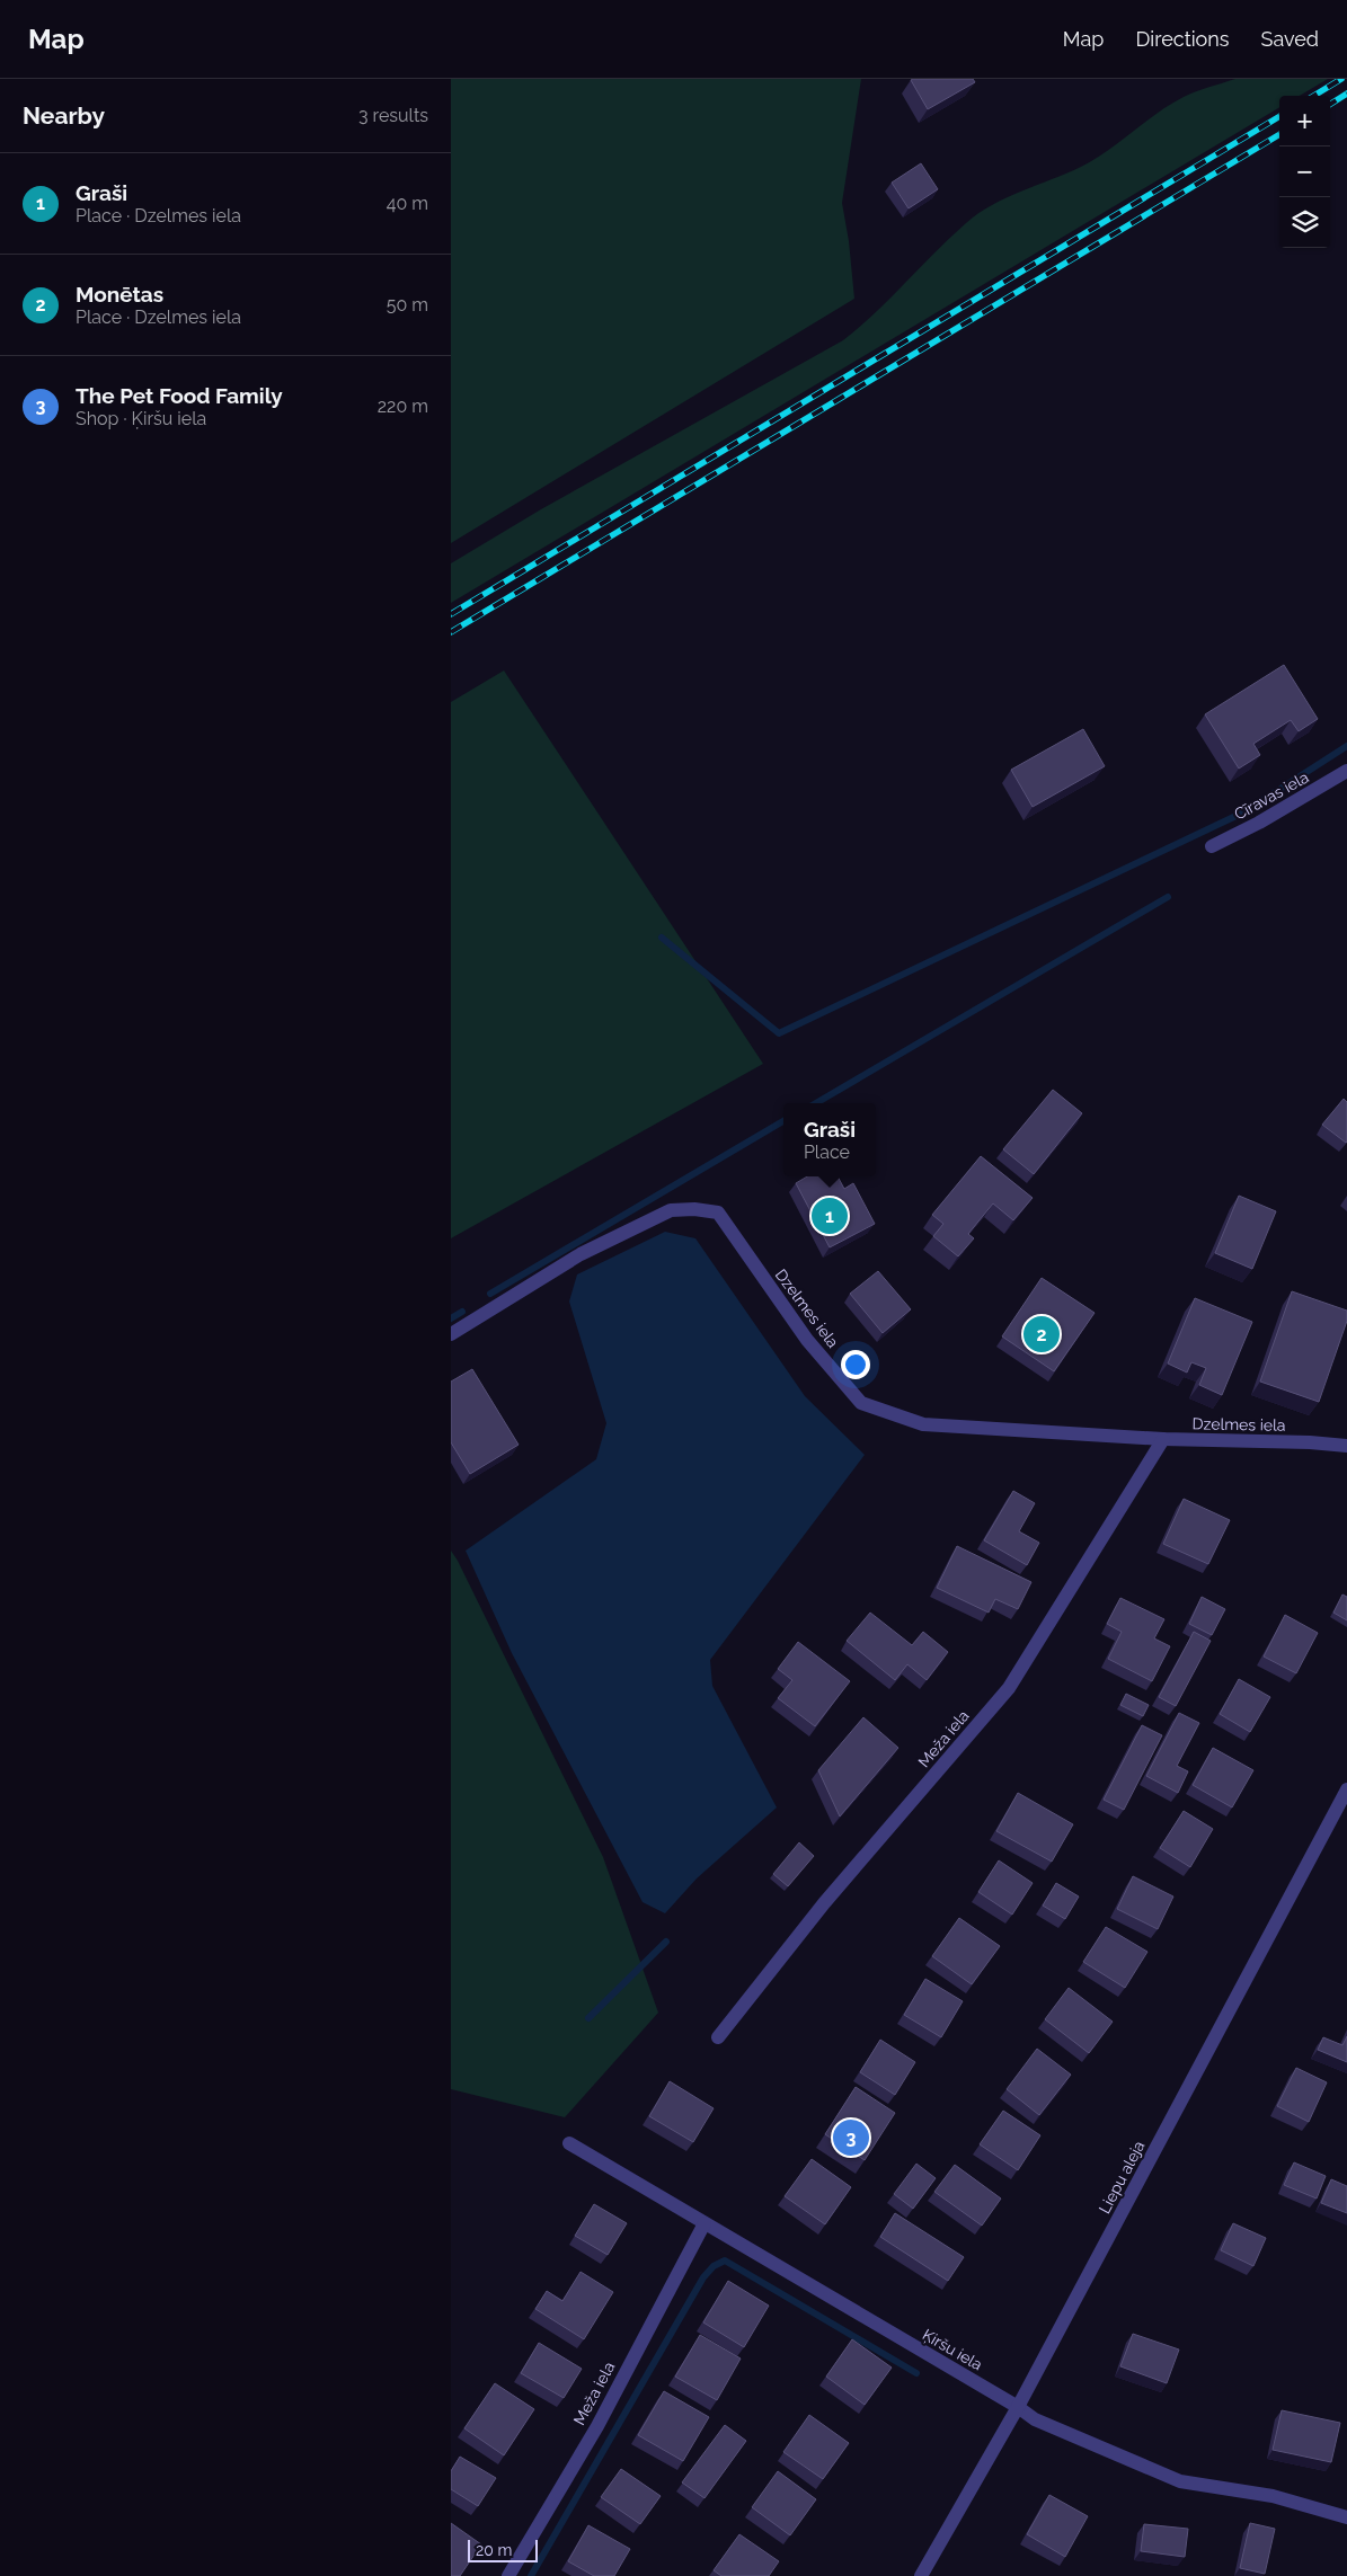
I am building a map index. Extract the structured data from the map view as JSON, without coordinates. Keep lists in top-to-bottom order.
{
  "streets": {
    "street": [
      "Cīravas iela",
      "Dzelmes iela",
      "Meža iela",
      "Liepu aleja",
      "Ķiršu iela"
    ]
  },
  "crossings": [
    ["Dzelmes iela", "Meža iela"],
    ["Meža iela", "Ķiršu iela"],
    ["Liepu aleja", "Ķiršu iela"]
  ],
  "scale_bar": "20 m",
  "page": {
    "header": "Map",
    "nav": ["Map", "Directions", "Saved"],
    "heading": ["Nearby", "3 results"],
    "map_buttons": ["+", "−"],
    "list": [
      {
        "mark": "1",
        "name": "Graši",
        "note": "Place · Dzelmes iela",
        "value": "40 m"
      },
      {
        "mark": "2",
        "name": "Monētas",
        "note": "Place · Dzelmes iela",
        "value": "50 m"
      },
      {
        "mark": "3",
        "name": "The Pet Food Family",
        "note": "Shop · Ķiršu iela",
        "value": "220 m"
      }
    ],
    "popup": ["Graši", "Place"],
    "pins": ["1", "2", "3"],
    "scale": "20 m"
  }
}
